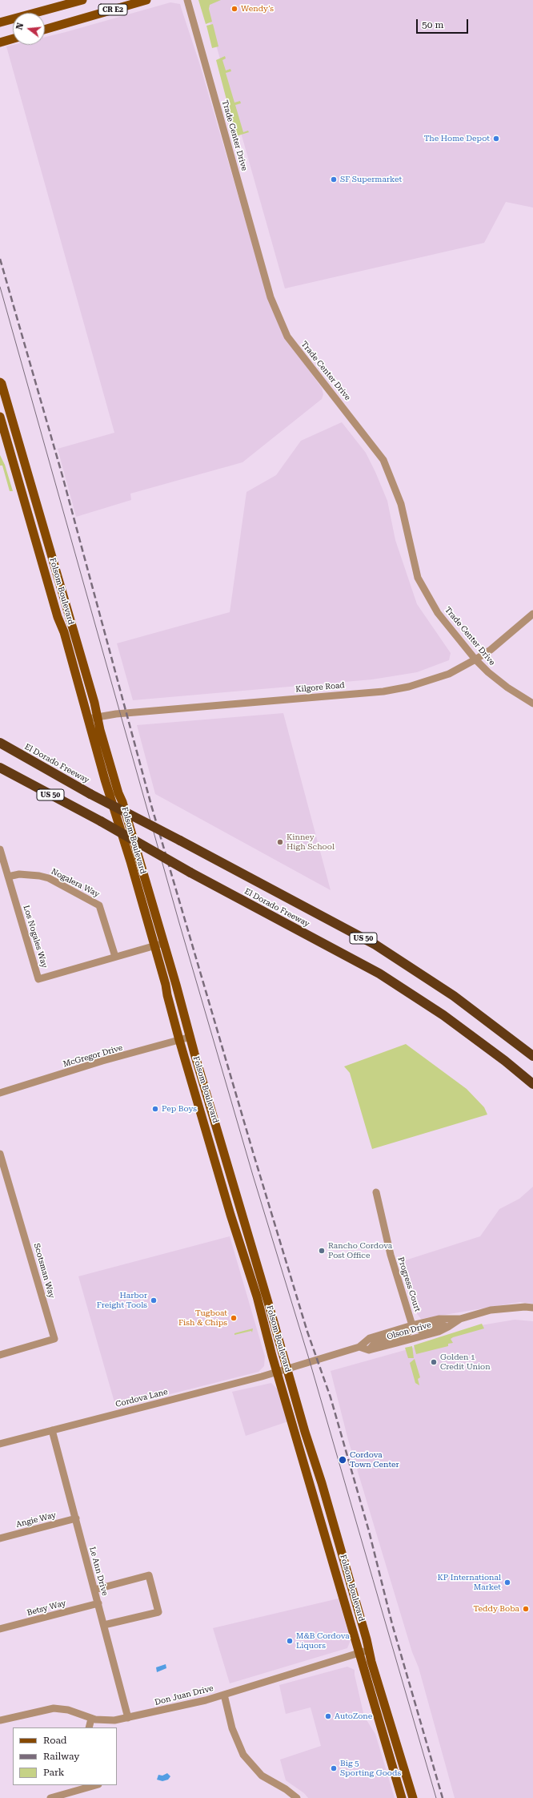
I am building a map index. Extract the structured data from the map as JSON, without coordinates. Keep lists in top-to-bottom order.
{
  "streets": {
    "highway": ["El Dorado Freeway", "US 50"],
    "main road": ["CR E2", "Folsom Boulevard"],
    "street": [
      "Trade Center Drive",
      "Kilgore Road",
      "Nogalera Way",
      "Los Nogales Way",
      "McGregor Drive",
      "Scotsman Way",
      "Progress Court",
      "Olson Drive",
      "Cordova Lane",
      "Angie Way",
      "Le Ann Drive",
      "Betsy Way",
      "Don Juan Drive"
    ]
  },
  "crossings": [
    ["Trade Center Drive", "Kilgore Road"],
    ["Folsom Boulevard", "Kilgore Road"],
    ["Folsom Boulevard", "Los Nogales Way"],
    ["Folsom Boulevard", "McGregor Drive"],
    ["Folsom Boulevard", "Olson Drive"],
    ["Folsom Boulevard", "Cordova Lane"],
    ["Folsom Boulevard", "Don Juan Drive"],
    ["Nogalera Way", "Los Nogales Way"],
    ["Progress Court", "Olson Drive"],
    ["Olson Drive", "Cordova Lane"],
    ["Cordova Lane", "Le Ann Drive"],
    ["Angie Way", "Le Ann Drive"],
    ["Le Ann Drive", "Betsy Way"],
    ["Le Ann Drive", "Don Juan Drive"]
  ],
  "places": [
    "Wendy's",
    "The Home Depot",
    "SF Supermarket",
    "Kinney High School",
    "Pep Boys",
    "Rancho Cordova Post Office",
    "Harbor Freight Tools",
    "Tugboat Fish & Chips",
    "Golden 1 Credit Union",
    "Cordova Town Center",
    "KP International Market",
    "Teddy Boba",
    "M&B Cordova Liquors",
    "AutoZone",
    "Big 5 Sporting Goods"
  ],
  "legend": ["Road", "Railway", "Park"],
  "scale_bar": "50 m",
  "north": "left"
}
